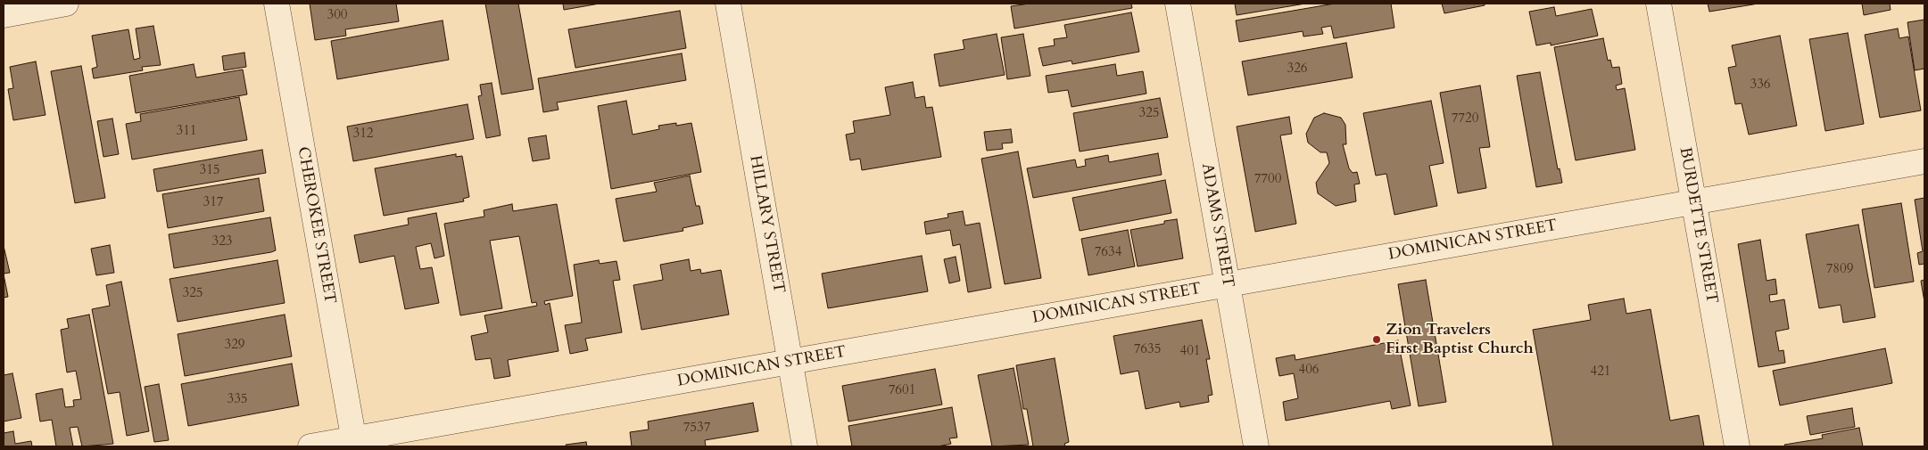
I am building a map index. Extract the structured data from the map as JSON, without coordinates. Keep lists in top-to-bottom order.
{
  "streets": {
    "street": [
      "HILLARY STREET",
      "CHEROKEE STREET",
      "ADAMS STREET",
      "BURDETTE STREET",
      "DOMINICAN STREET"
    ]
  },
  "crossings": [
    ["HILLARY STREET", "DOMINICAN STREET"],
    ["CHEROKEE STREET", "DOMINICAN STREET"],
    ["ADAMS STREET", "DOMINICAN STREET"],
    ["BURDETTE STREET", "DOMINICAN STREET"]
  ],
  "places": ["Zion Travelers First Baptist Church"],
  "house_numbers": [
    "300",
    "326",
    "336",
    "325",
    "7720",
    "311",
    "312",
    "315",
    "7700",
    "317",
    "323",
    "7634",
    "7809",
    "325",
    "329",
    "7635",
    "401",
    "406",
    "421",
    "7601",
    "335",
    "7537"
  ]
}
